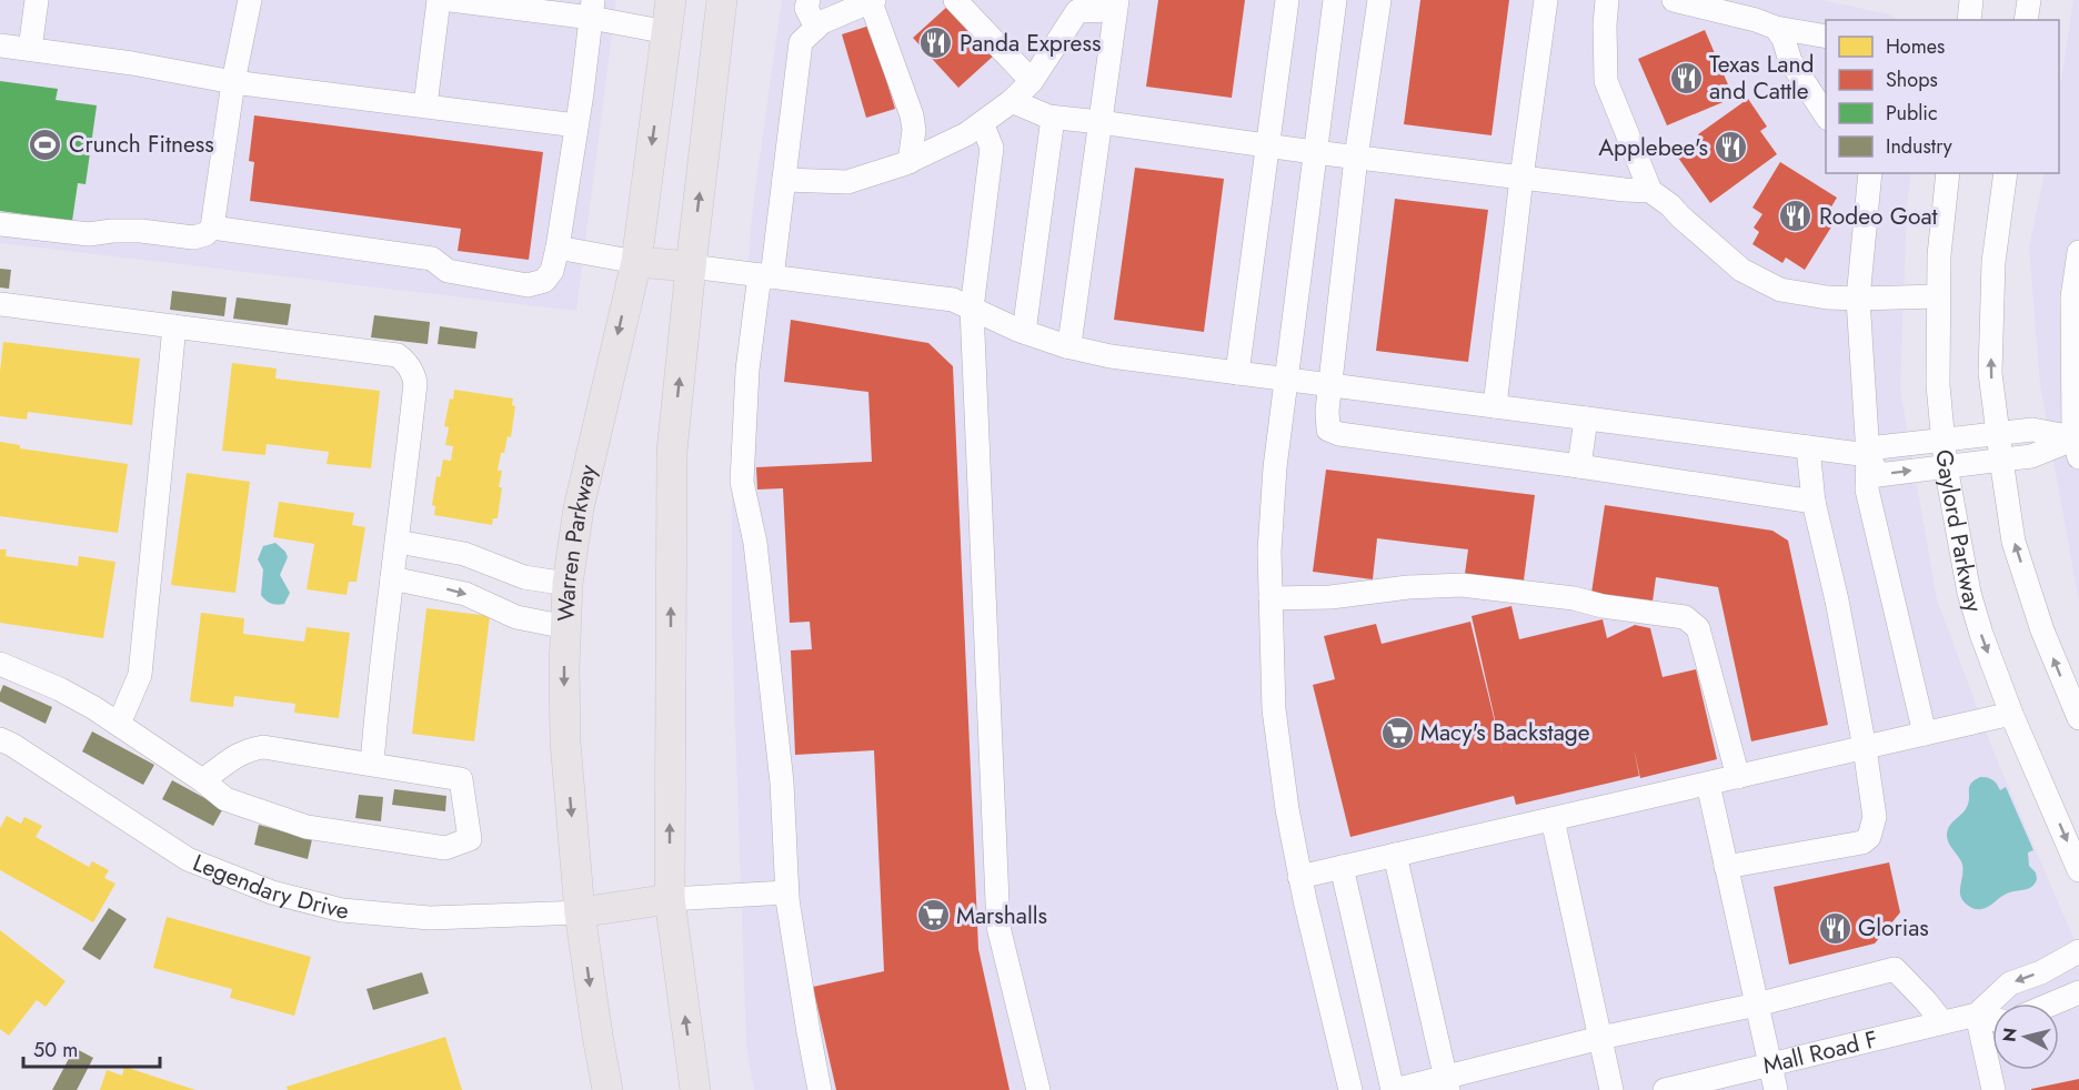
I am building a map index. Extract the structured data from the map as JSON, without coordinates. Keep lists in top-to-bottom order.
{
  "streets": {
    "main road": ["Warren Parkway"],
    "street": ["Gaylord Parkway", "Legendary Drive", "Mall Road F"]
  },
  "crossings": [
    ["Warren Parkway", "Legendary Drive"]
  ],
  "places": {
    "restaurant": [
      "Panda Express",
      "Texas Land and Cattle",
      "Applebee's",
      "Rodeo Goat",
      "Glorias"
    ],
    "sports": ["Crunch Fitness"],
    "supermarket": ["Macy's Backstage", "Marshalls"]
  },
  "legend": [
    "Homes",
    "Shops",
    "Public",
    "Industry"
  ],
  "scale_bar": "50 m",
  "north": "left"
}
